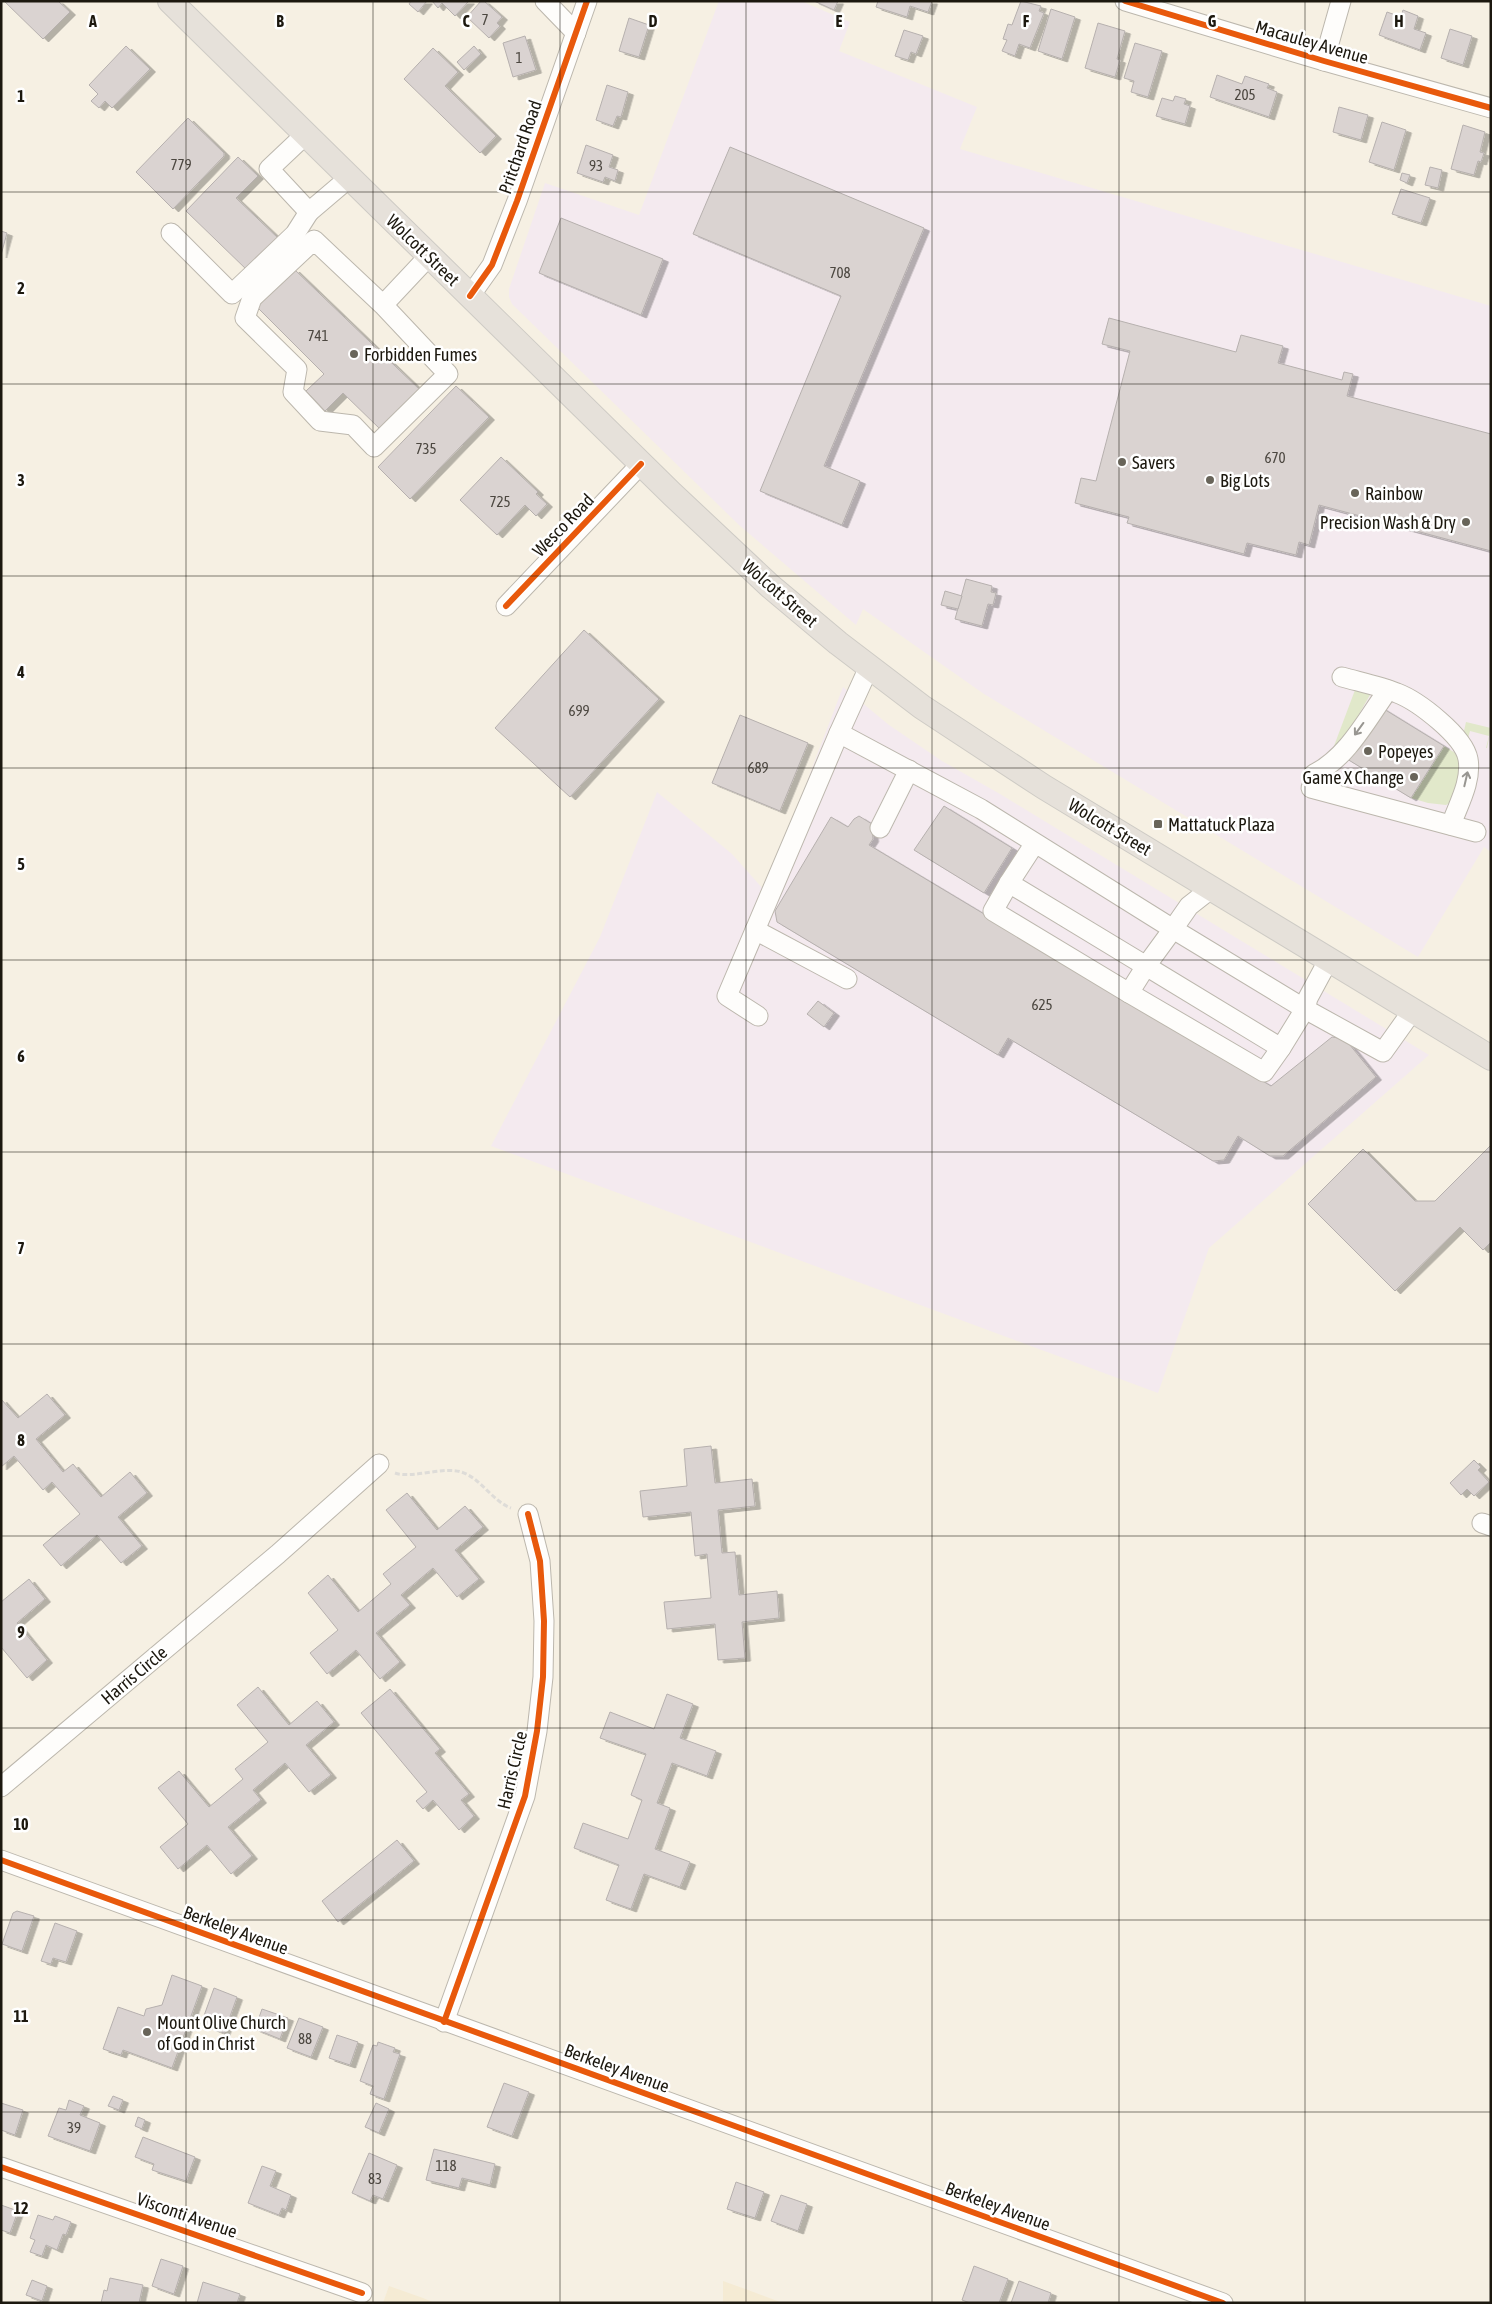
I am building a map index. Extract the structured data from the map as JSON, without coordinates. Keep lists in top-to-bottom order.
{
  "streets": {
    "main road": ["Wolcott Street"],
    "street": [
      "Macauley Avenue",
      "Pritchard Road",
      "Wesco Road",
      "Harris Circle",
      "Berkeley Avenue",
      "Visconti Avenue"
    ]
  },
  "crossings": [
    ["Pritchard Road", "Wolcott Street"],
    ["Wolcott Street", "Wesco Road"],
    ["Harris Circle", "Berkeley Avenue"]
  ],
  "places": {
    "other": [
      "Forbidden Fumes",
      "Savers",
      "Big Lots",
      "Rainbow",
      "Precision Wash & Dry",
      "Popeyes",
      "Game X Change",
      "Mount Olive Church of God in Christ"
    ],
    "transit": ["Mattatuck Plaza"]
  },
  "house_numbers": [
    "7",
    "1",
    "205",
    "779",
    "93",
    "708",
    "741",
    "735",
    "670",
    "725",
    "699",
    "689",
    "625",
    "88",
    "39",
    "118",
    "83"
  ],
  "grid": {
    "columns": [
      "A",
      "B",
      "C",
      "D",
      "E",
      "F",
      "G",
      "H"
    ],
    "rows": [
      "1",
      "2",
      "3",
      "4",
      "5",
      "6",
      "7",
      "8",
      "9",
      "10",
      "11",
      "12"
    ]
  }
}
